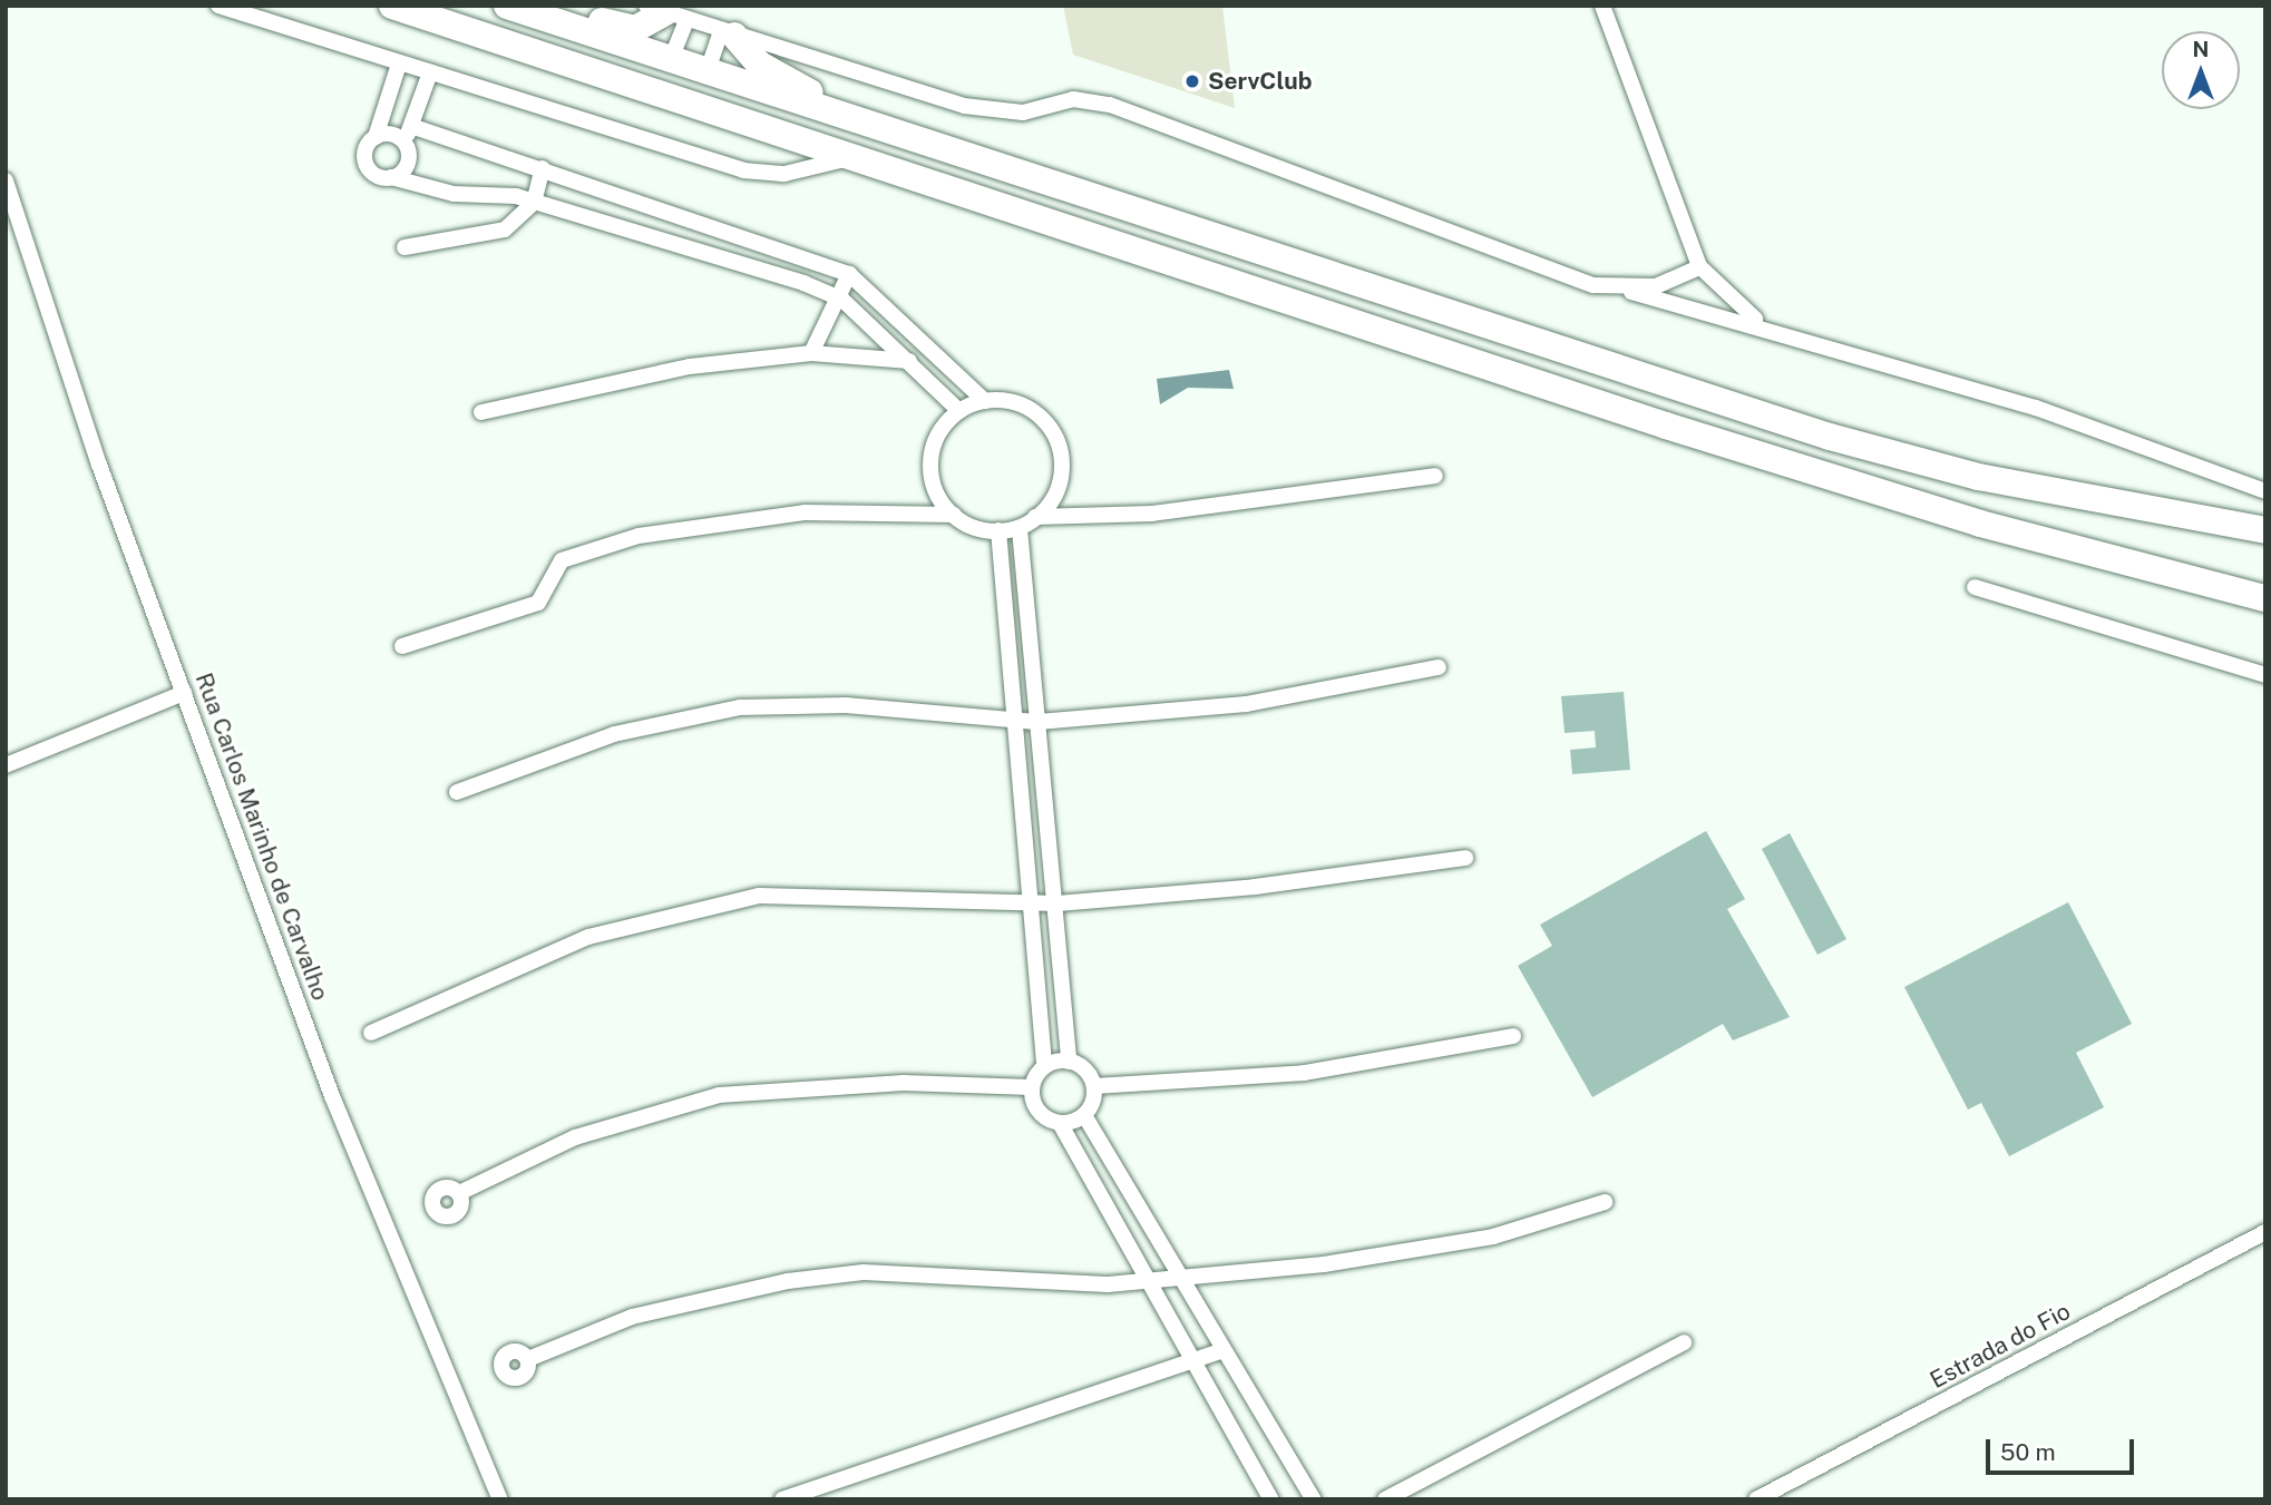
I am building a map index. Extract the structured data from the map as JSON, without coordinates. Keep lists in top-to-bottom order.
{
  "streets": {
    "street": ["Rua Carlos Marinho de Carvalho", "Estrada do Fio"]
  },
  "places": ["ServClub"],
  "scale_bar": "50 m",
  "north": "top"
}
